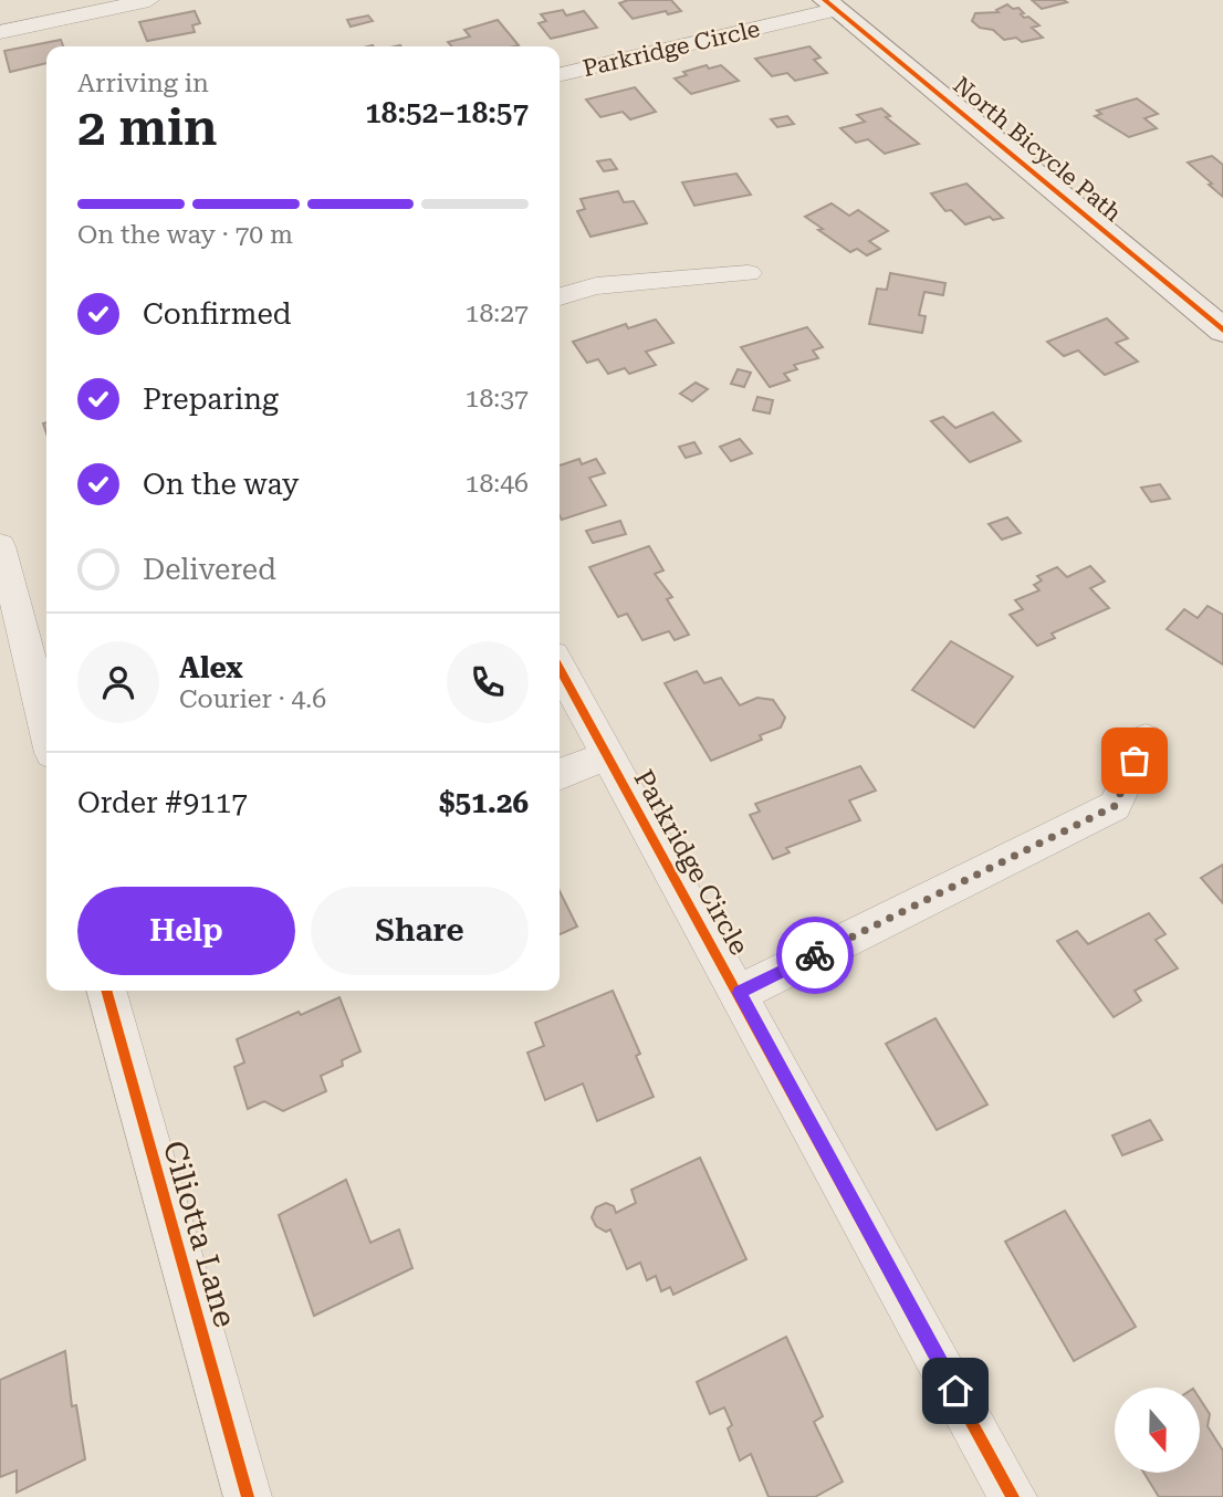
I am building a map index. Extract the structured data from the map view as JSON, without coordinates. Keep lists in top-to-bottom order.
{
  "streets": {
    "street": ["Parkridge Circle", "North Bicycle Path", "Ciliotta Lane"]
  },
  "crossings": [
    ["Parkridge Circle", "North Bicycle Path"]
  ],
  "north": "bottom",
  "page": {
    "heading": ["2 min", "Arriving in", "18:52–18:57"],
    "panel": [
      "Alex",
      "Courier · 4.6",
      "Order #9117",
      "$51.26"
    ],
    "bar": "On the way · 70 m",
    "list": [
      ["Confirmed", "18:27"],
      ["Preparing", "18:37"],
      ["On the way", "18:46"],
      "Delivered"
    ],
    "buttons": ["Help", "Share"]
  }
}
